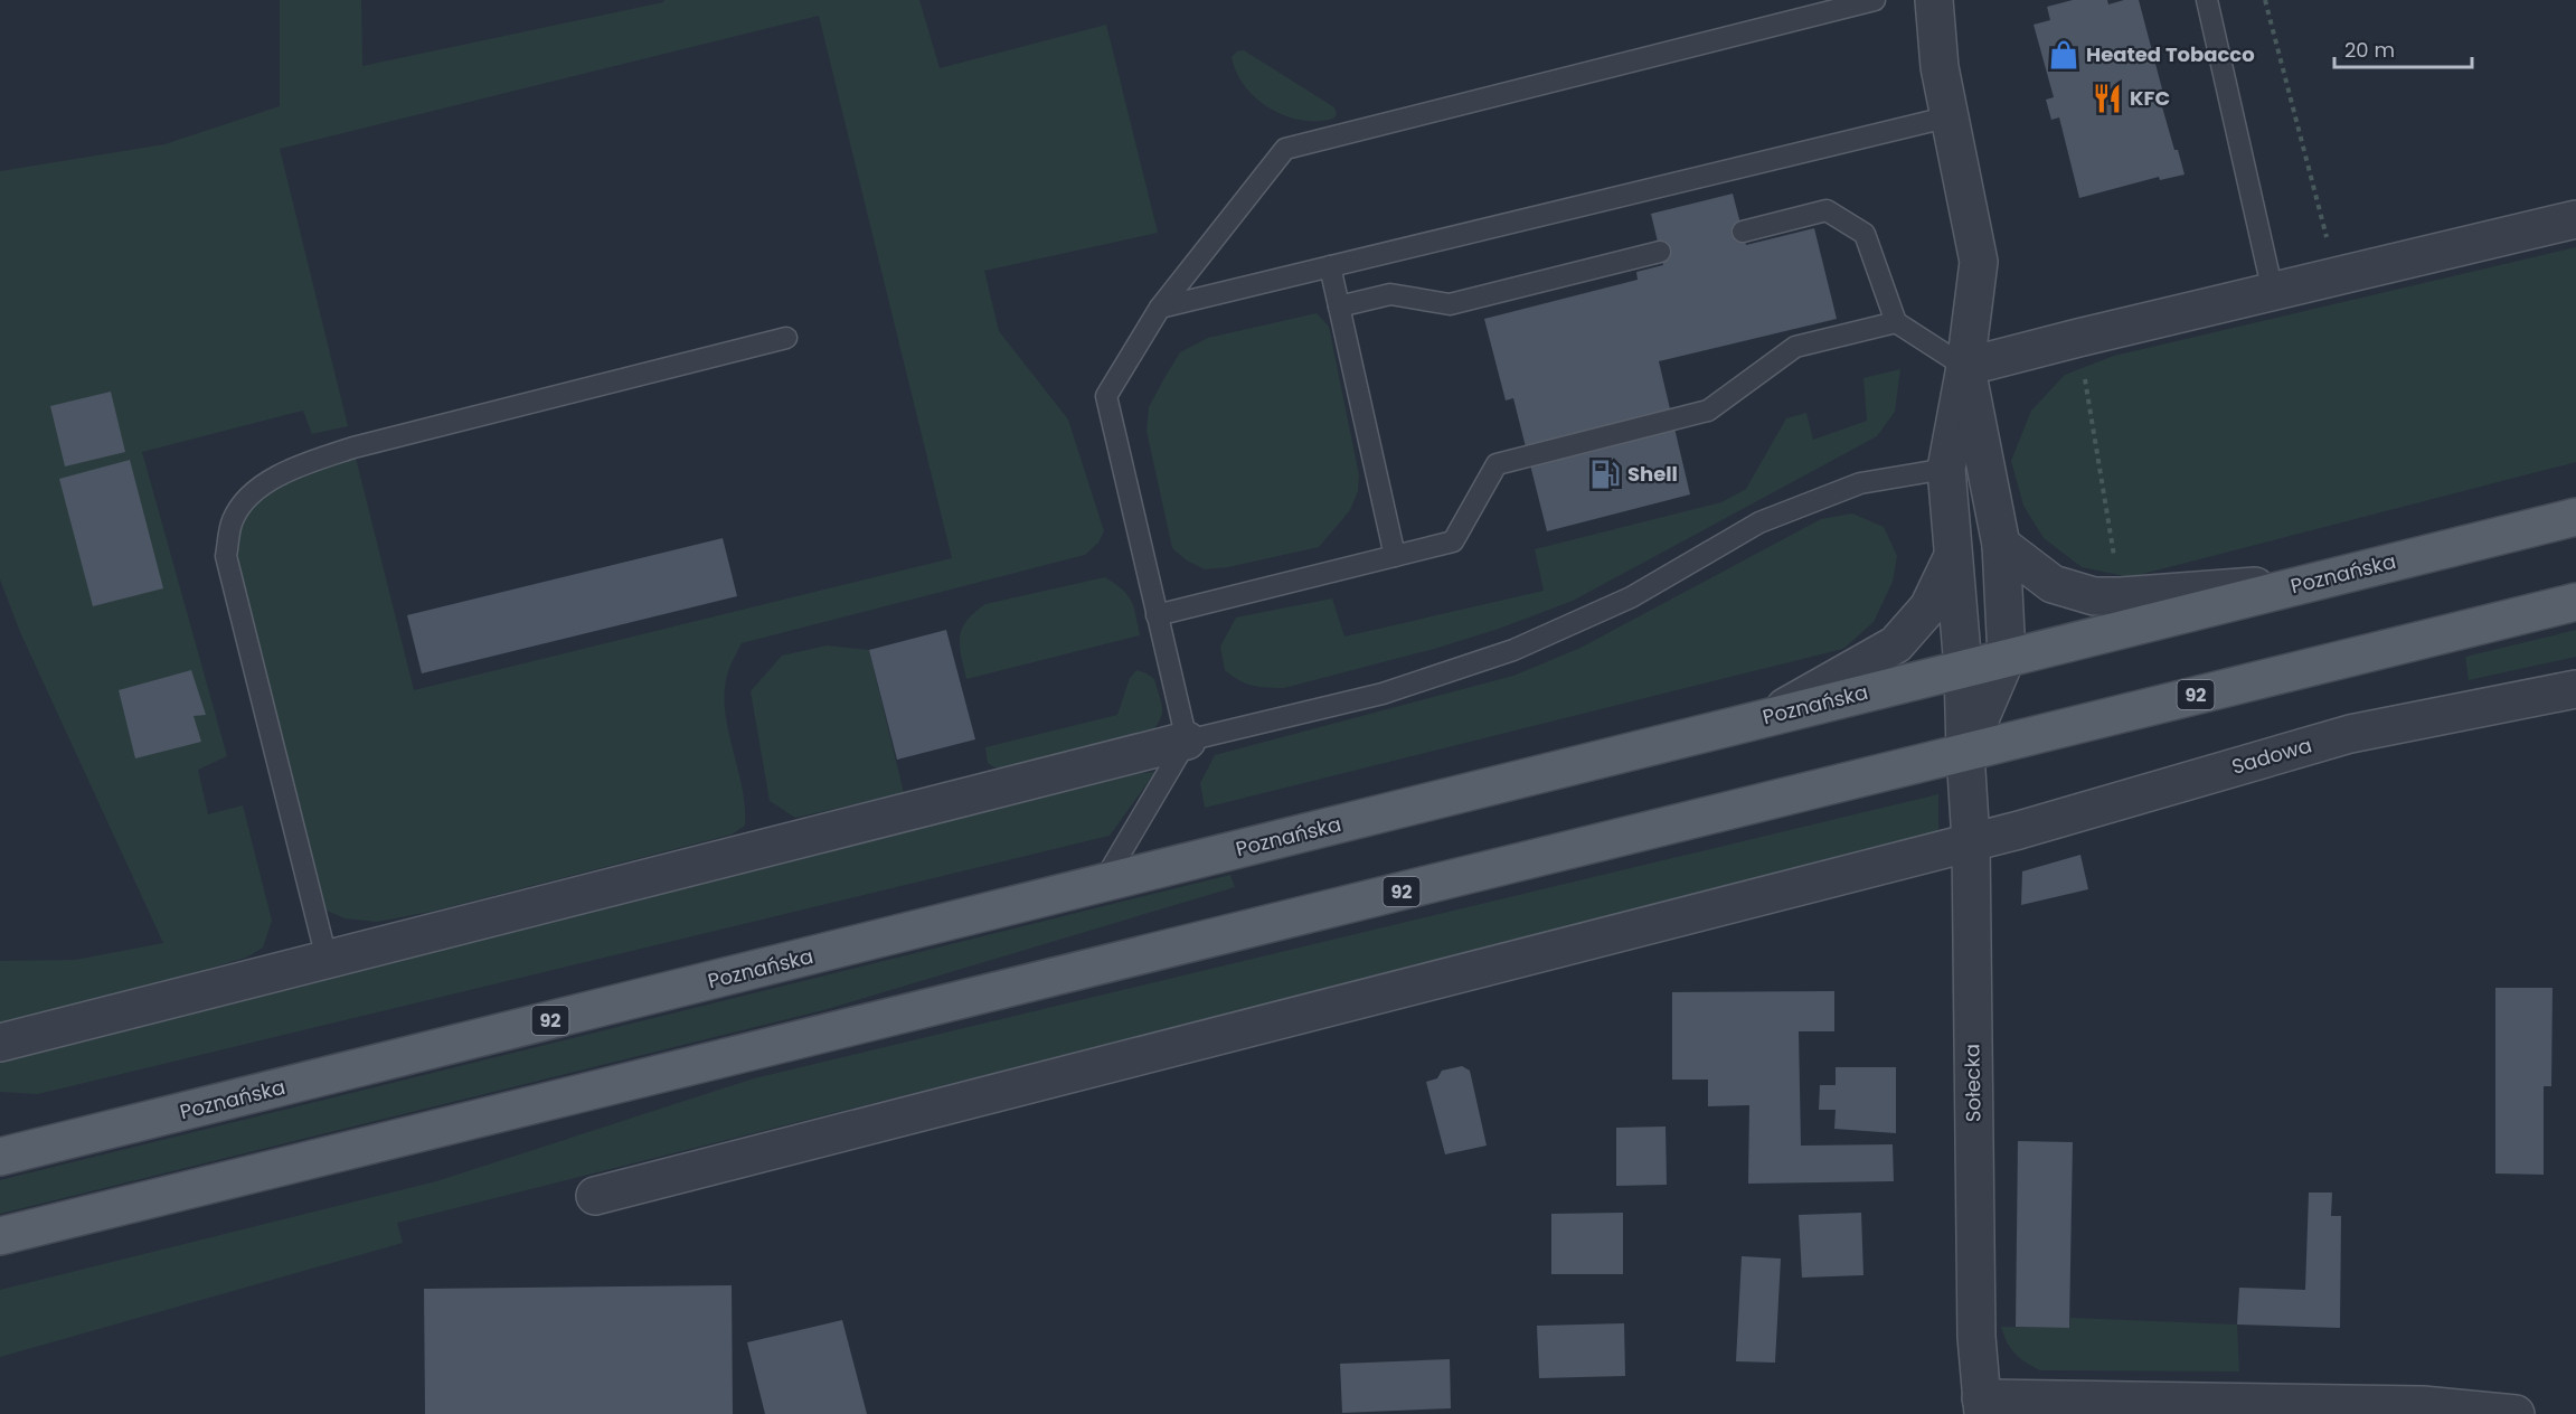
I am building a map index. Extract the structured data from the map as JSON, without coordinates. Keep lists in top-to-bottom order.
{
  "streets": {
    "main road": ["Poznańska", "92"],
    "street": ["Sadowa", "Sołecka"]
  },
  "crossings": [
    ["Poznańska", "Sołecka"],
    ["92", "Sołecka"],
    ["Sadowa", "Sołecka"]
  ],
  "places": {
    "shop": ["Heated Tobacco"],
    "restaurant": ["KFC"],
    "fuel station": ["Shell"]
  },
  "scale_bar": "20 m"
}
